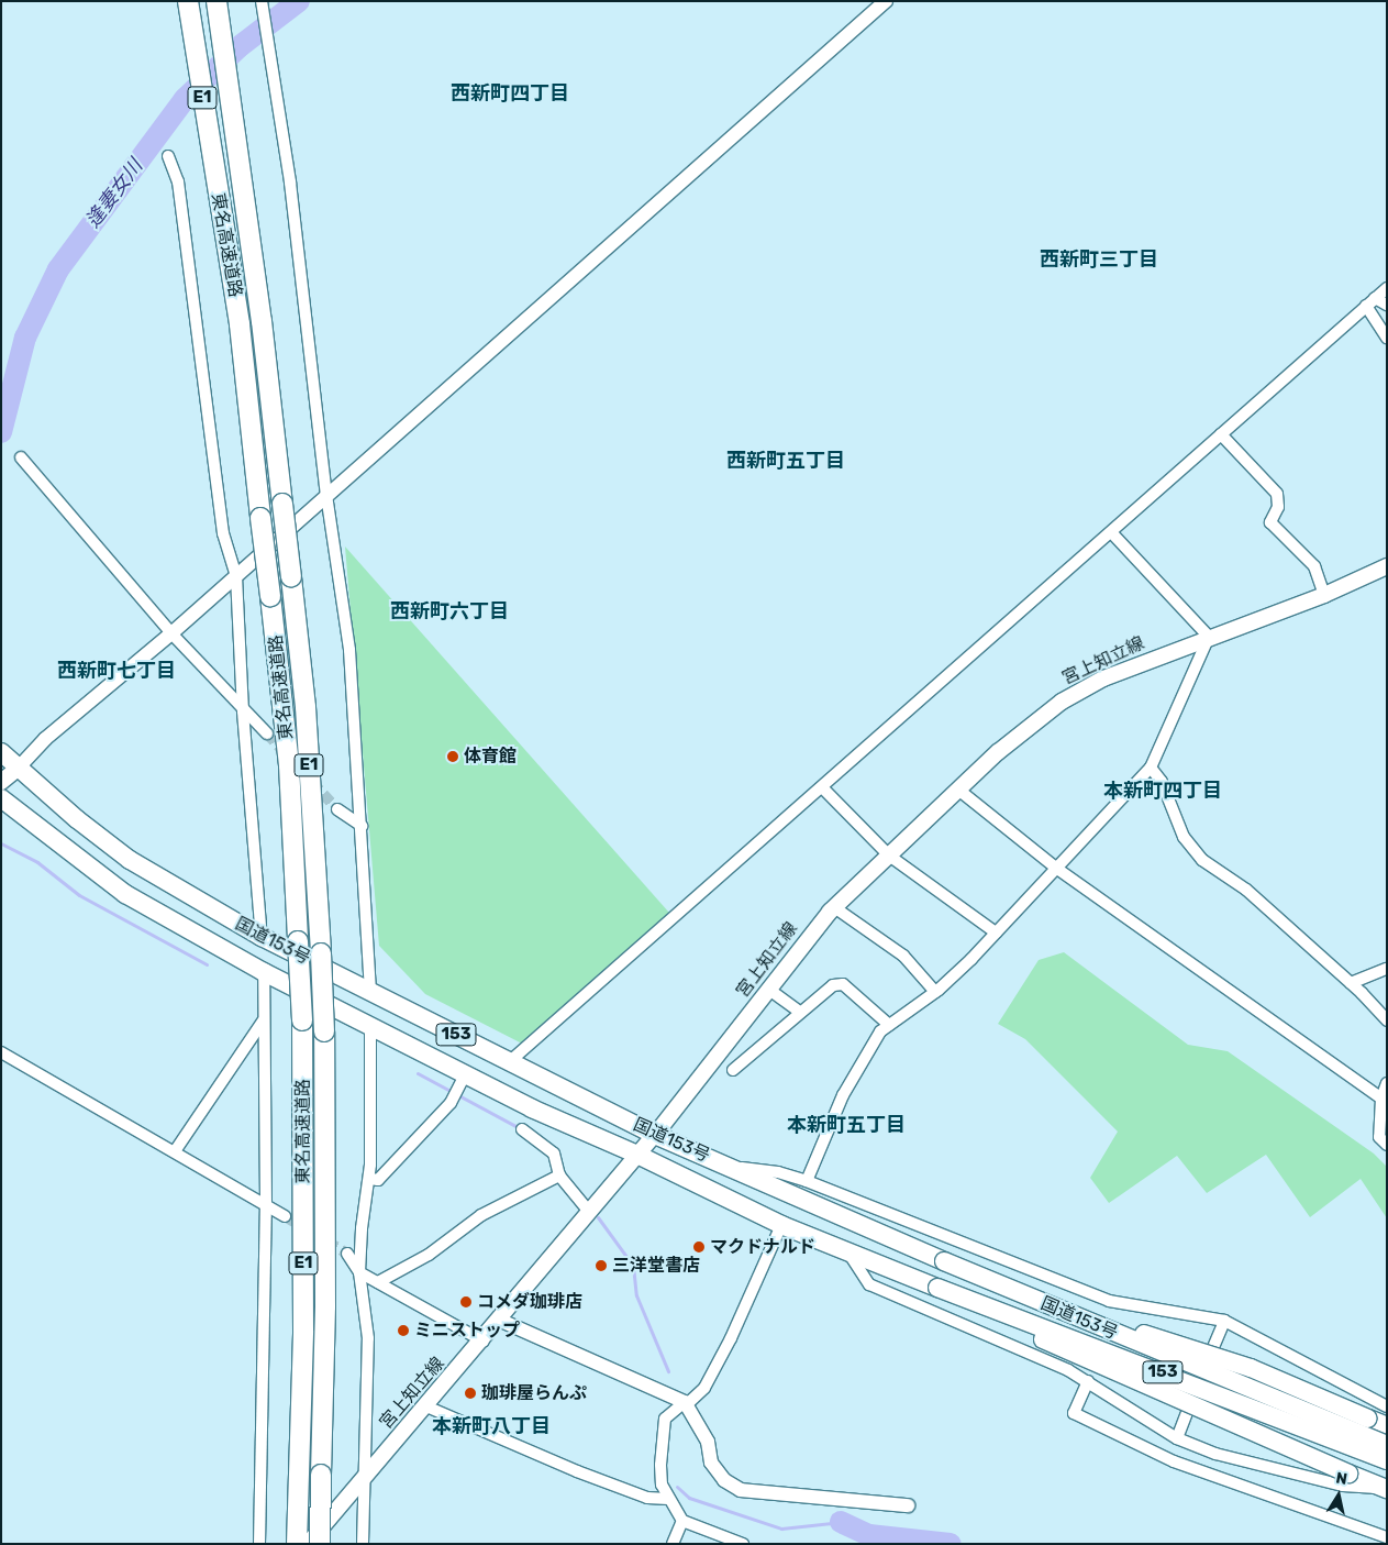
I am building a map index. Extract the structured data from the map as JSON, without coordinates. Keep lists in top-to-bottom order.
{
  "streets": {
    "highway": [
      "E1",
      "東名高速道路",
      "国道153号",
      "153"
    ],
    "main road": ["宮上知立線"]
  },
  "crossings": [
    ["宮上知立線", "国道153号"],
    ["国道153号", "153"]
  ],
  "districts": [
    "西新町四丁目",
    "西新町三丁目",
    "西新町五丁目",
    "西新町六丁目",
    "西新町七丁目",
    "本新町四丁目",
    "本新町五丁目",
    "本新町八丁目"
  ],
  "water": ["逢妻女川"],
  "places": [
    "体育館",
    "マクドナルド",
    "三洋堂書店",
    "コメダ珈琲店",
    "ミニストップ",
    "珈琲屋らんぷ"
  ],
  "north": "top"
}
